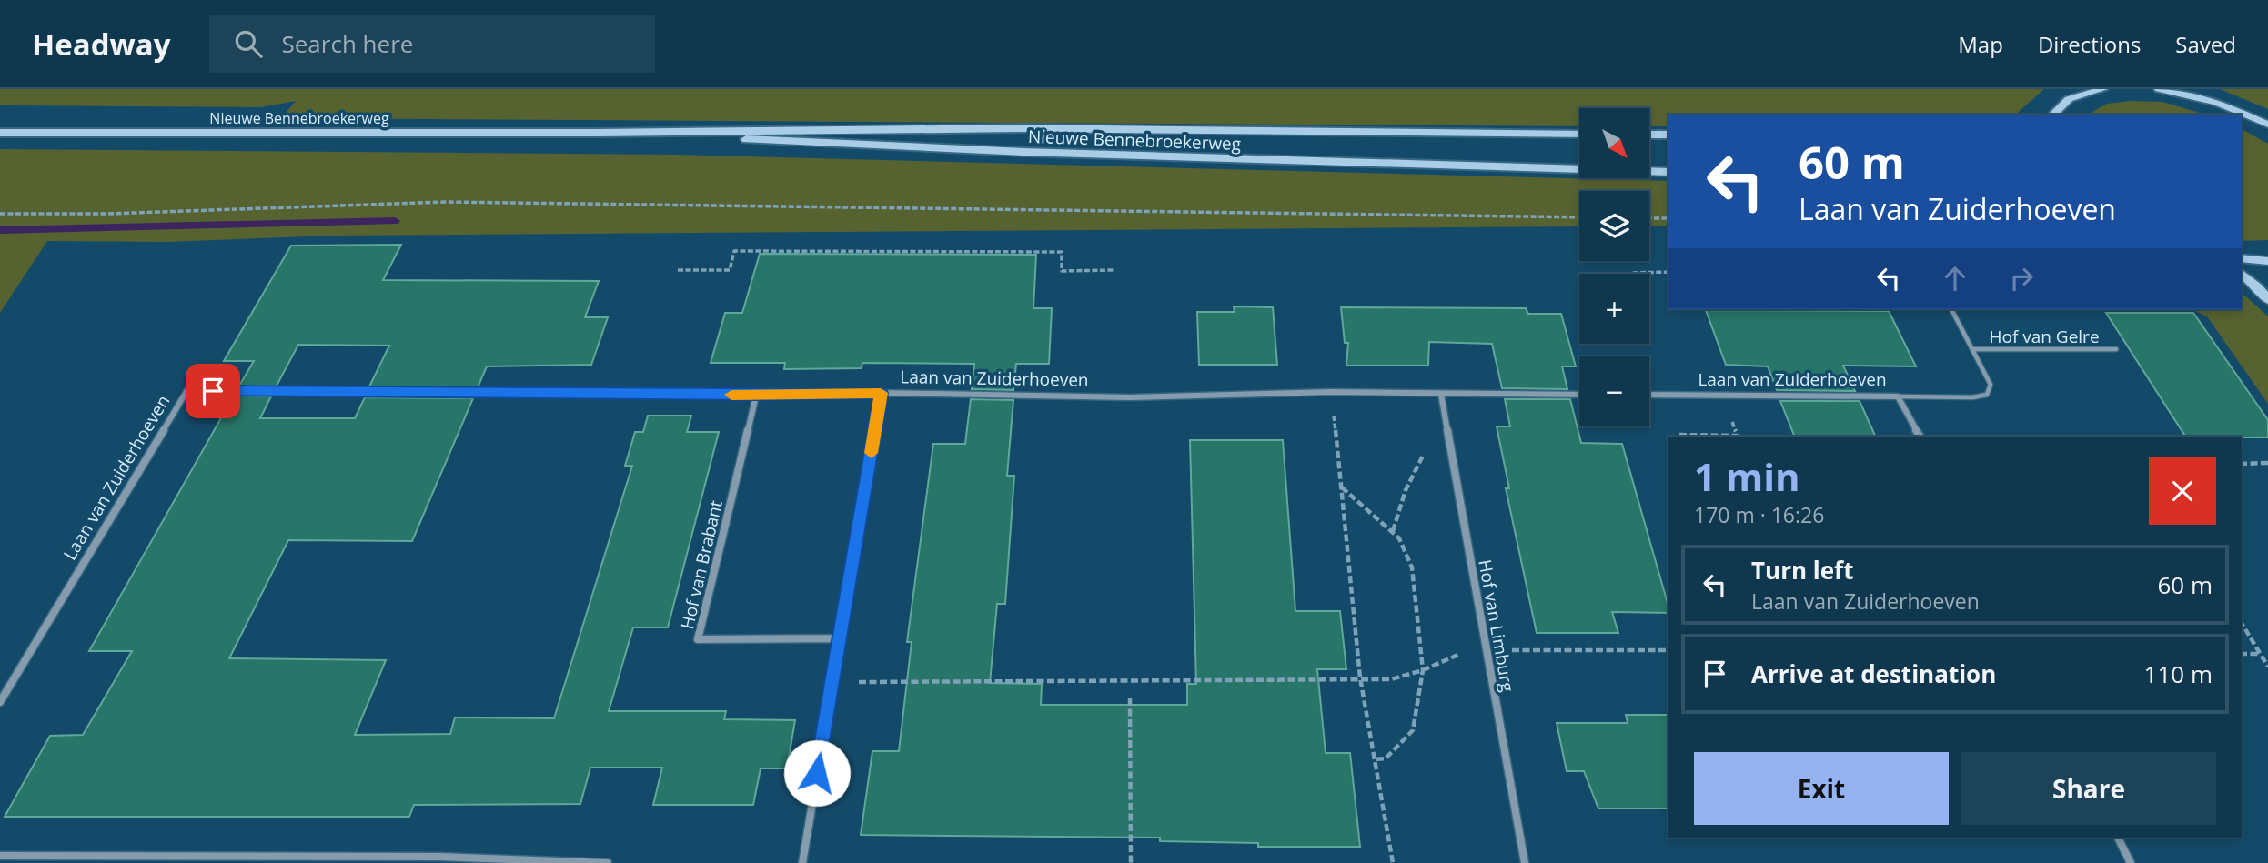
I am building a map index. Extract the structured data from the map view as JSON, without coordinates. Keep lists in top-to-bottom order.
{
  "streets": {
    "main road": ["Nieuwe Bennebroekerweg"],
    "street": ["Laan van Zuiderhoeven", "Hof van Brabant", "Hof van Limburg"],
    "lane": ["Hof van Gelre"]
  },
  "crossings": [
    ["Laan van Zuiderhoeven", "Hof van Brabant"],
    ["Laan van Zuiderhoeven", "Hof van Limburg"]
  ],
  "north": "bottom right",
  "page": {
    "header": "Headway",
    "search": "Search here",
    "nav": ["Map", "Directions", "Saved"],
    "map_buttons": ["+", "−"],
    "turn": ["60 m", "Laan van Zuiderhoeven"],
    "heading": ["1 min", "170 m · 16:26"],
    "list": [
      {
        "name": "Turn left",
        "note": "Laan van Zuiderhoeven",
        "value": "60 m"
      },
      {
        "name": "Arrive at destination",
        "value": "110 m"
      }
    ],
    "buttons": ["Exit", "Share"]
  }
}
